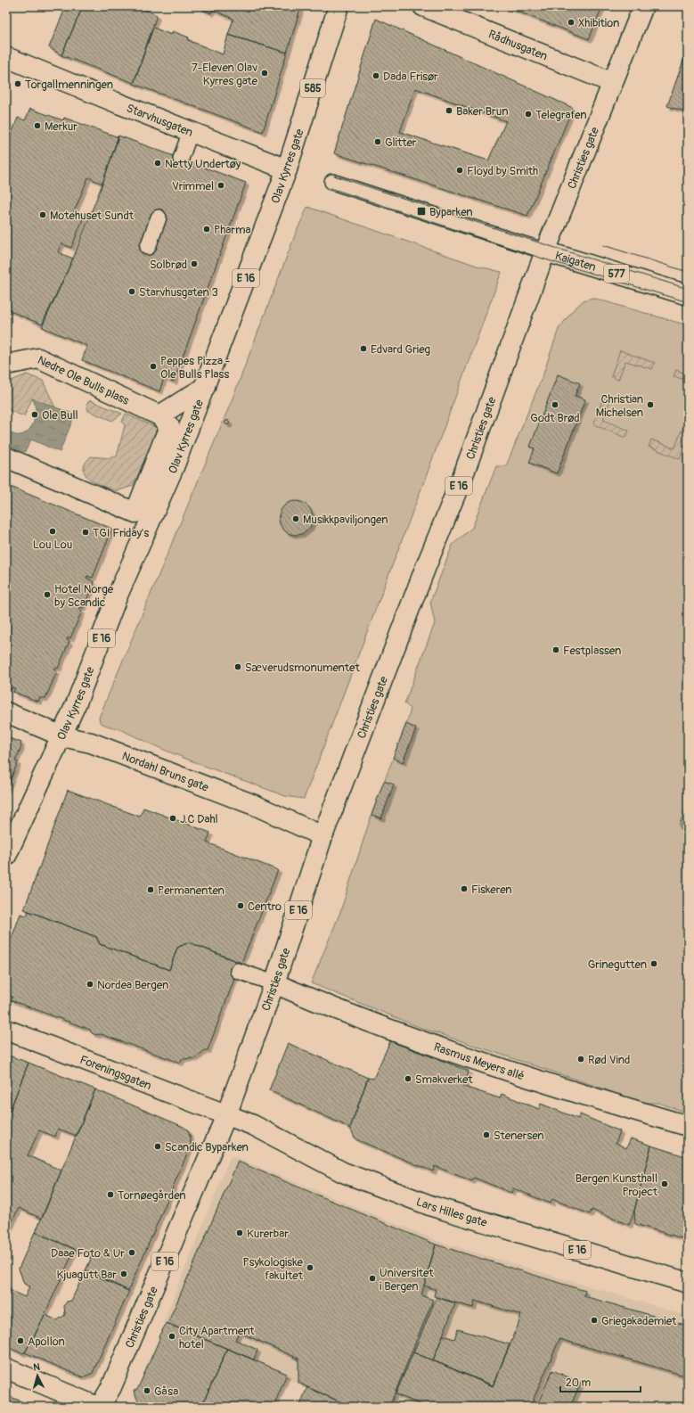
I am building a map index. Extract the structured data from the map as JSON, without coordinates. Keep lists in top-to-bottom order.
{
  "streets": {
    "main road": [
      "Rådhusgaten",
      "585",
      "Starvhusgaten",
      "Christies gate",
      "Olav Kyrres gate",
      "Kaigaten",
      "577",
      "E 16",
      "Nedre Ole Bulls plass",
      "Nordahl Bruns gate",
      "Rasmus Meyers allé",
      "Foreningsgaten",
      "Lars Hilles gate"
    ]
  },
  "crossings": [
    ["Rådhusgaten", "Christies gate"],
    ["Starvhusgaten", "Olav Kyrres gate"],
    ["Christies gate", "Kaigaten"],
    ["Christies gate", "Nordahl Bruns gate"],
    ["Christies gate", "Rasmus Meyers allé"],
    ["Christies gate", "Foreningsgaten"],
    ["Christies gate", "Lars Hilles gate"],
    ["Olav Kyrres gate", "Nedre Ole Bulls plass"],
    ["Olav Kyrres gate", "Nordahl Bruns gate"],
    ["Foreningsgaten", "Lars Hilles gate"]
  ],
  "places": {
    "other": [
      "Xhibition",
      "7-Eleven Olav Kyrres gate",
      "Dada Frisør",
      "Torgallmenningen",
      "Baker Brun",
      "Telegrafen",
      "Merkur",
      "Glitter",
      "Netty Undertøy",
      "Floyd by Smith",
      "Vrimmel",
      "Motehuset Sundt",
      "Pharma",
      "Solbrød",
      "Starvhusgaten 3",
      "Edvard Grieg",
      "Peppes Pizza - Ole Bulls Plass",
      "Godt Brød",
      "Christian Michelsen",
      "Ole Bull",
      "Musikkpaviljongen",
      "Lou Lou",
      "TGI Friday's",
      "Hotel Norge by Scandic",
      "Festplassen",
      "Sæverudsmonumentet",
      "J.C Dahl",
      "Fiskeren",
      "Permanenten",
      "Centro",
      "Grinegutten",
      "Nordea Bergen",
      "Rød Vind",
      "Smakverket",
      "Stenersen",
      "Scandic Byparken",
      "Bergen Kunsthall Project",
      "Tornøegården",
      "Kurerbar",
      "Daae Foto & Ur",
      "Psykologiske fakultet",
      "Kjuagutt Bar",
      "Universitet i Bergen",
      "Griegakademiet",
      "City Apartment hotel",
      "Apollon",
      "Gåsa"
    ],
    "transit": ["Byparken"]
  },
  "scale_bar": "20 m",
  "north": "top"
}
